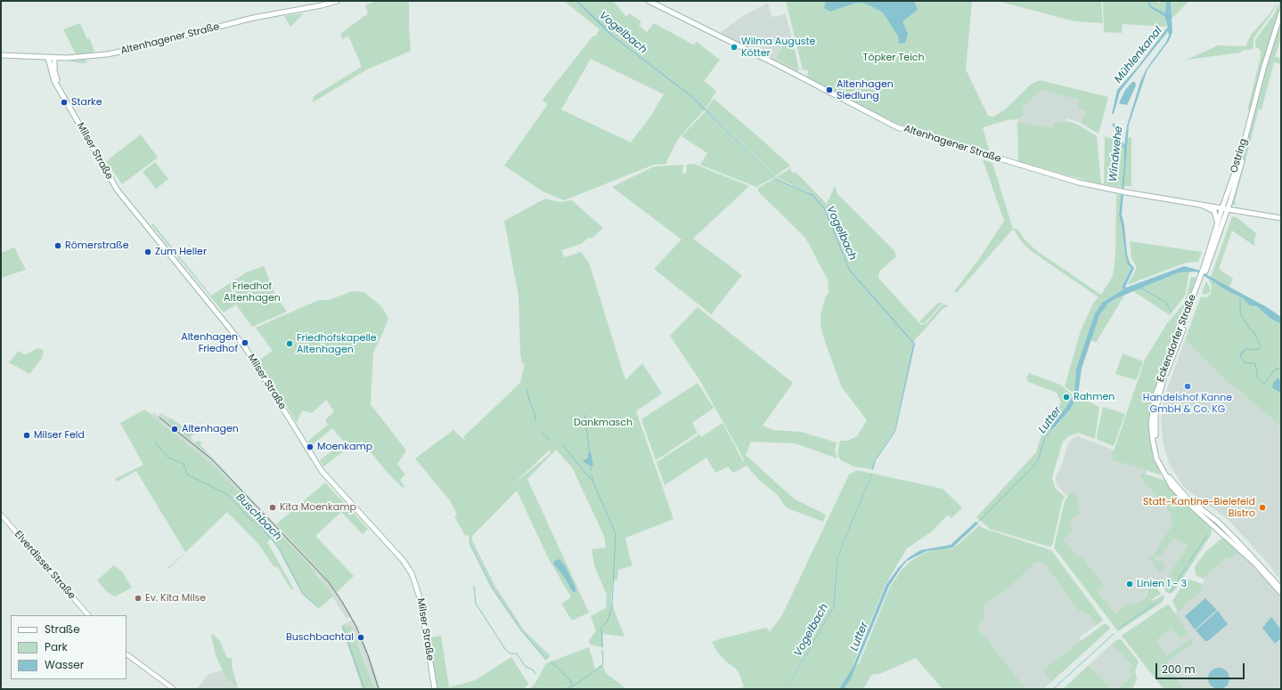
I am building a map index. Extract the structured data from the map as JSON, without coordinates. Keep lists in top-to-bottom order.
{
  "streets": {
    "main road": [
      "Altenhagener Straße",
      "Milser Straße",
      "Ostring",
      "Eckendorfer Straße"
    ],
    "street": ["Elverdisser Straße"]
  },
  "crossings": [
    ["Altenhagener Straße", "Milser Straße"],
    ["Altenhagener Straße", "Ostring"],
    ["Altenhagener Straße", "Eckendorfer Straße"],
    ["Ostring", "Eckendorfer Straße"]
  ],
  "water": [
    "Vogelbach",
    "Mühlenkanal",
    "Windwehe",
    "Lutter",
    "Buschbach"
  ],
  "parks": ["Töpker Teich", "Friedhof Altenhagen", "Dankmasch"],
  "places": [
    "Wilma Auguste Kötter",
    "Altenhagen Siedlung",
    "Starke",
    "Römerstraße",
    "Zum Heller",
    "Altenhagen Friedhof",
    "Friedhofskapelle Altenhagen",
    "Handelshof Kanne GmbH & Co. KG",
    "Rahmen",
    "Altenhagen",
    "Milser Feld",
    "Moenkamp",
    "Kita Moenkamp",
    "Statt-Kantine-Bielefeld Bistro",
    "Linien 1 - 3",
    "Ev. Kita Milse",
    "Buschbachtal"
  ],
  "legend": ["Straße", "Park", "Wasser"],
  "scale_bar": "200 m"
}
